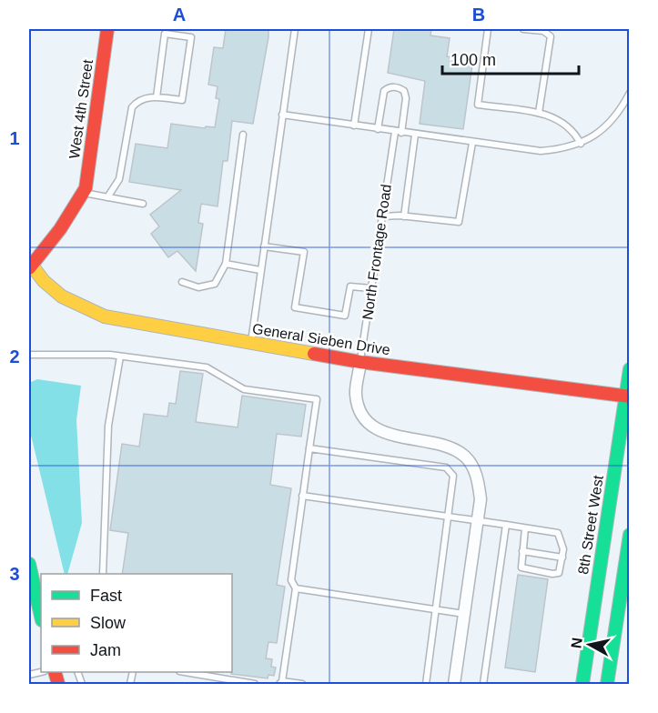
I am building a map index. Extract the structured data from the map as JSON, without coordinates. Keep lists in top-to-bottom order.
{
  "streets": {
    "main road": ["West 4th Street", "General Sieben Drive", "8th Street West"],
    "street": ["North Frontage Road"]
  },
  "crossings": [
    ["West 4th Street", "General Sieben Drive"],
    ["North Frontage Road", "General Sieben Drive"],
    ["General Sieben Drive", "8th Street West"]
  ],
  "legend": ["Fast", "Slow", "Jam"],
  "scale_bar": "100 m",
  "north": "left",
  "grid": {
    "columns": ["A", "B"],
    "rows": ["1", "2", "3"]
  }
}
